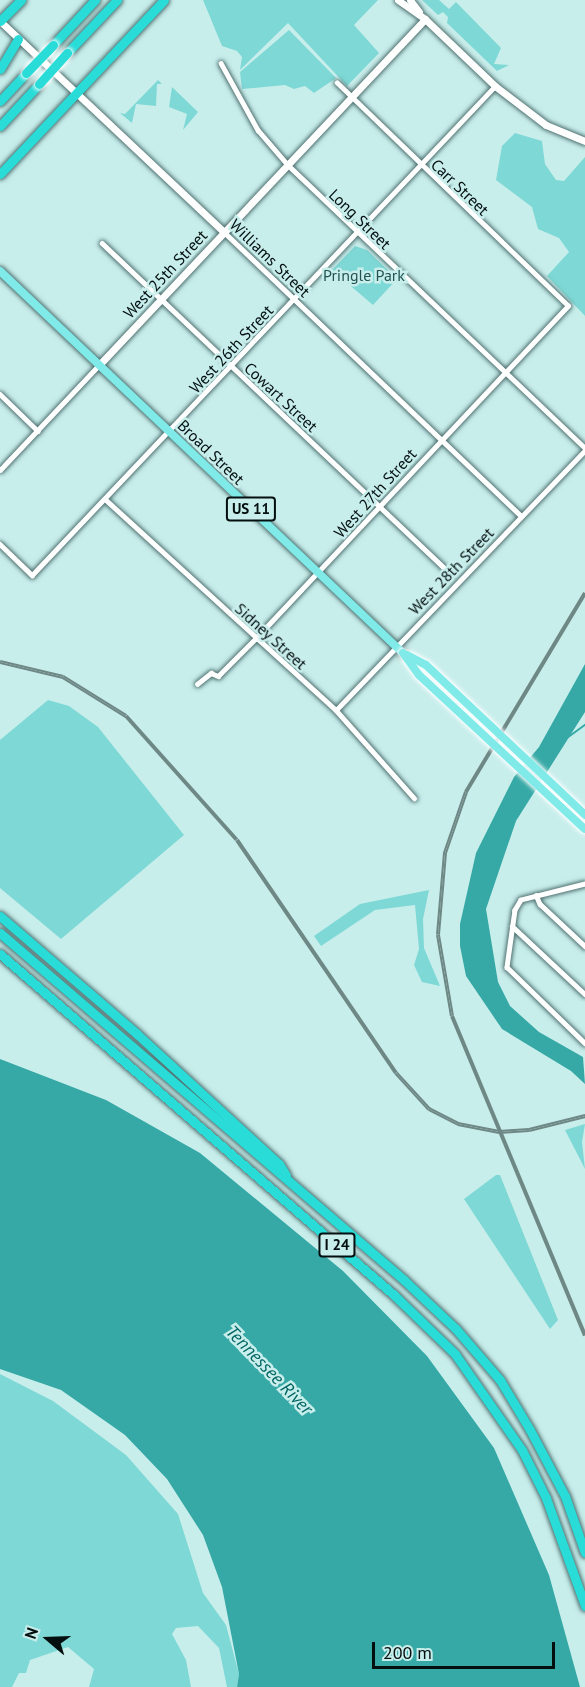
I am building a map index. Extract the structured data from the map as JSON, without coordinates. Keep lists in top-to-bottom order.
{
  "streets": {
    "highway": ["I 24"],
    "main road": ["Broad Street", "US 11"],
    "street": [
      "Carr Street",
      "Long Street",
      "Williams Street",
      "West 25th Street",
      "West 26th Street",
      "Cowart Street",
      "West 27th Street",
      "West 28th Street",
      "Sidney Street"
    ]
  },
  "crossings": [
    ["Carr Street", "West 25th Street"],
    ["Carr Street", "West 26th Street"],
    ["Carr Street", "West 27th Street"],
    ["Long Street", "West 25th Street"],
    ["Long Street", "West 26th Street"],
    ["Long Street", "West 27th Street"],
    ["Long Street", "West 28th Street"],
    ["Williams Street", "West 25th Street"],
    ["Williams Street", "West 26th Street"],
    ["Williams Street", "West 27th Street"],
    ["Williams Street", "West 28th Street"],
    ["West 25th Street", "Cowart Street"],
    ["West 25th Street", "Broad Street"],
    ["West 26th Street", "Cowart Street"],
    ["West 26th Street", "Broad Street"],
    ["West 26th Street", "Sidney Street"],
    ["Cowart Street", "West 27th Street"],
    ["Broad Street", "West 27th Street"],
    ["Broad Street", "West 28th Street"],
    ["West 27th Street", "Sidney Street"],
    ["West 28th Street", "Sidney Street"]
  ],
  "water": ["Tennessee River"],
  "parks": ["Pringle Park"],
  "scale_bar": "200 m",
  "north": "left"
}
